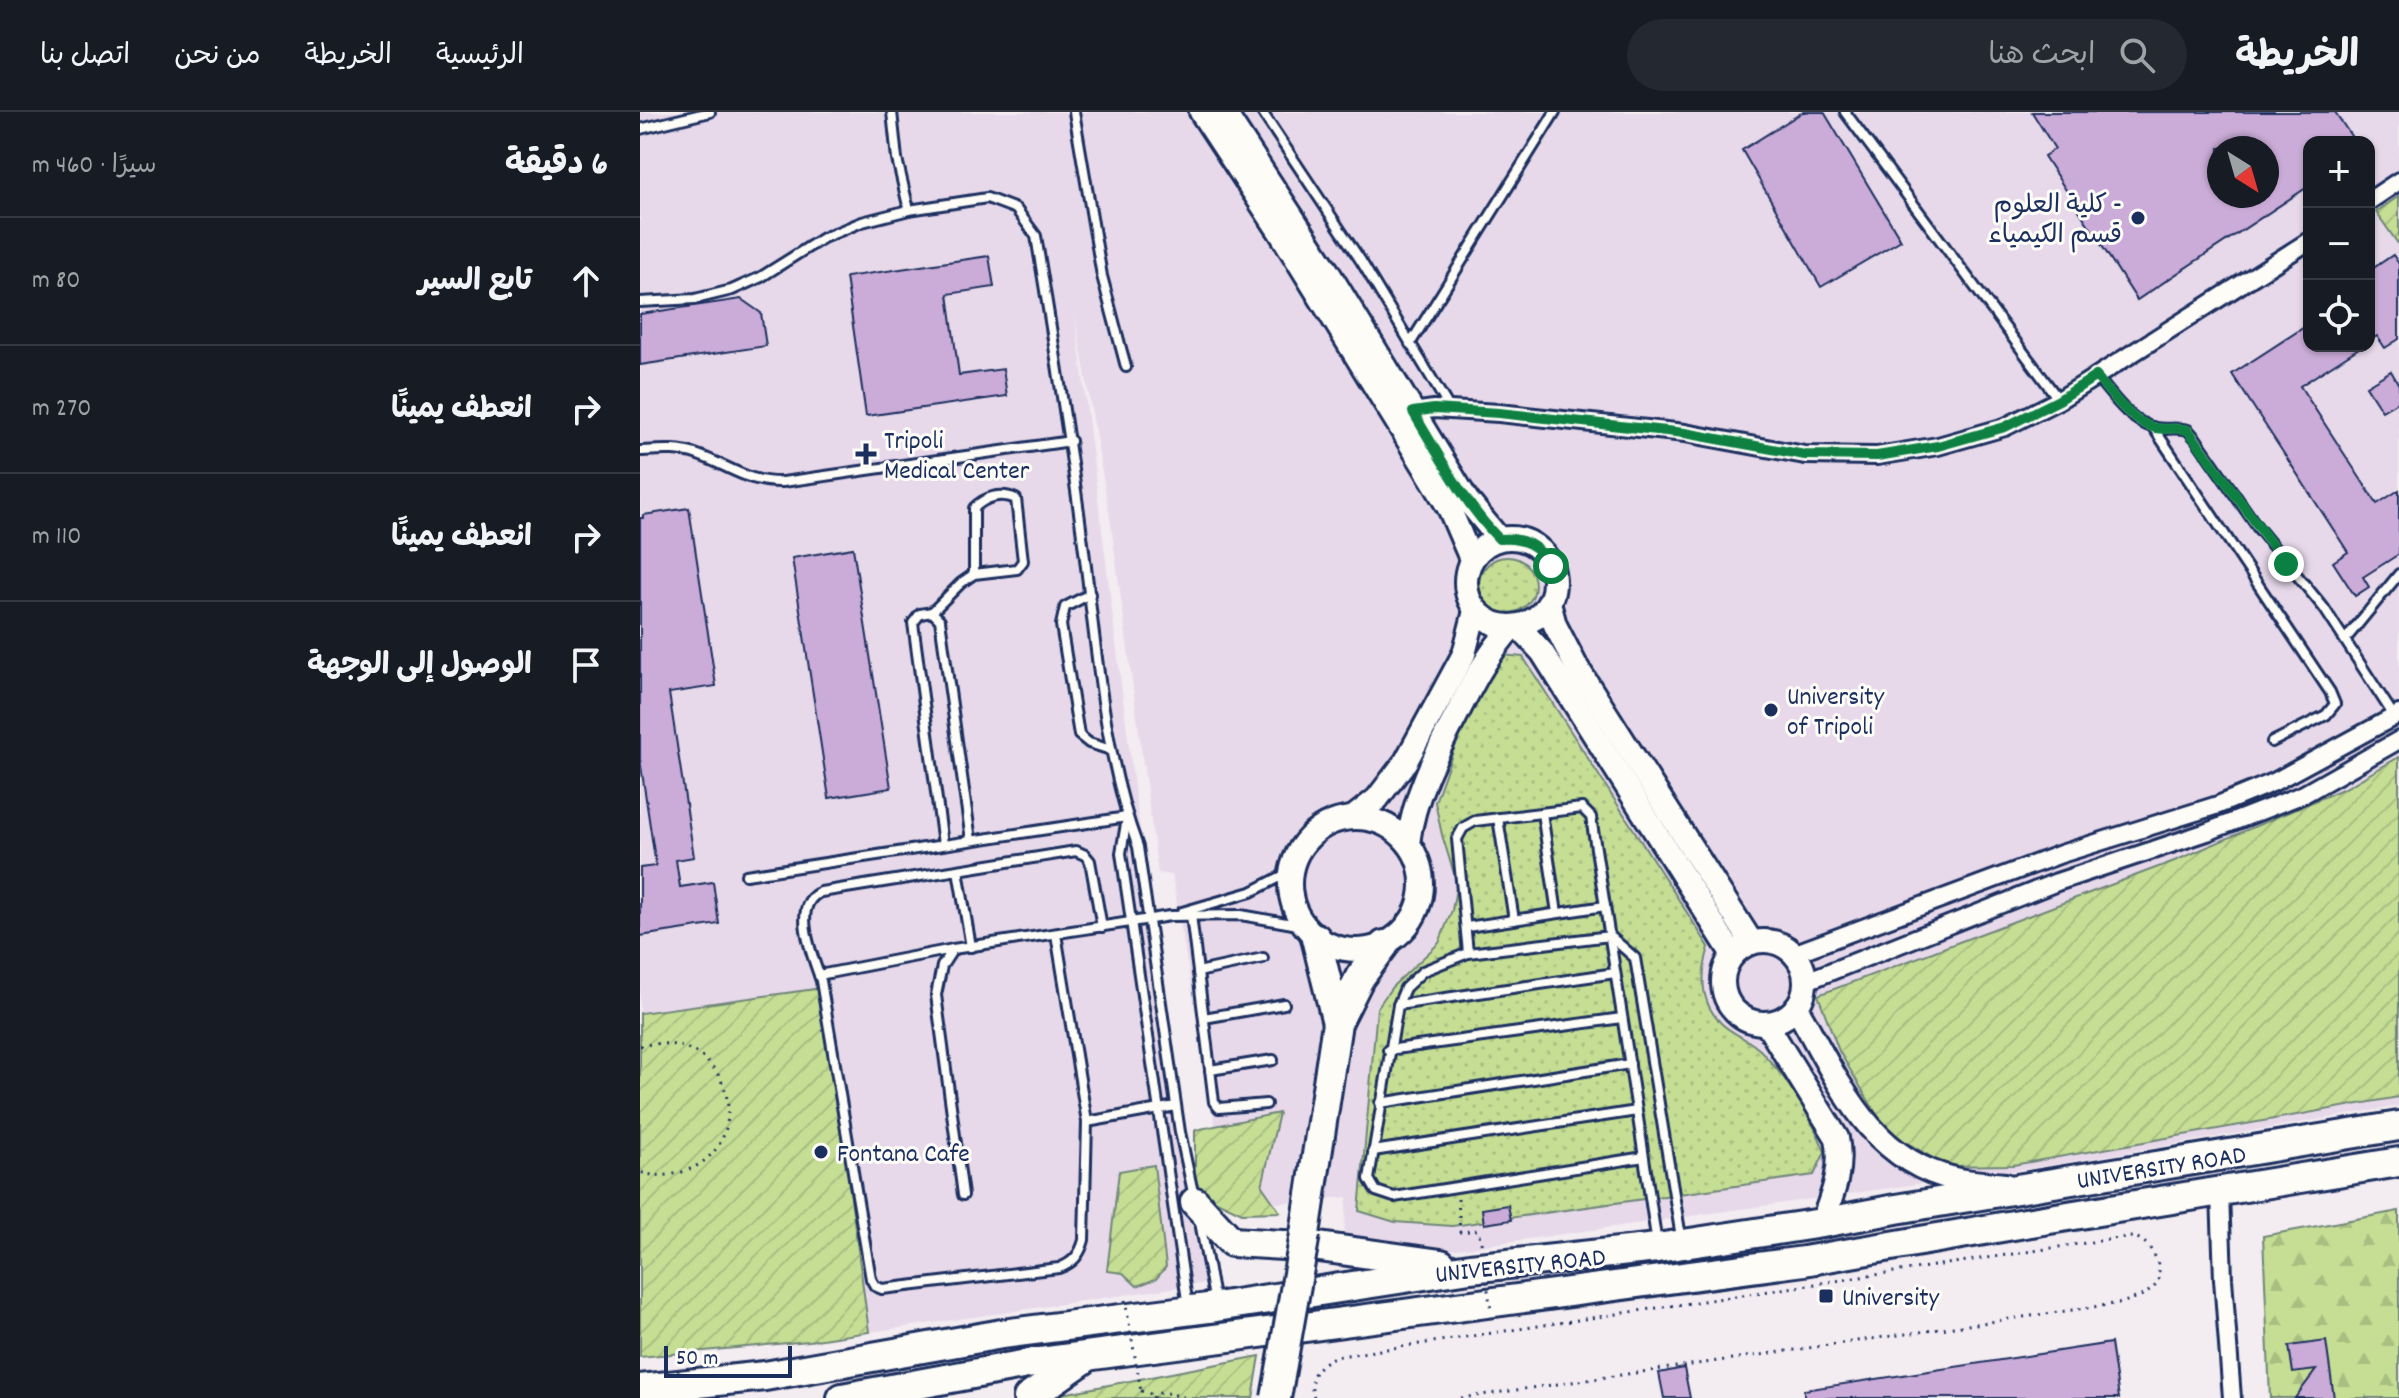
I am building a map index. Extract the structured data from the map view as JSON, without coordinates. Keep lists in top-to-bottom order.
{
  "streets": {
    "highway": ["UNIVERSITY ROAD"]
  },
  "places": {
    "other": ["كلية العلوم - قسم الكيمياء", "University of Tripoli", "Fontana Cafe"],
    "health": ["Tripoli Medical Center"],
    "transit": ["University"]
  },
  "scale_bar": "50 m",
  "north": "bottom right",
  "page": {
    "header": "الخريطة",
    "search": "ابحث هنا",
    "nav": [
      "الرئيسية",
      "الخريطة",
      "من نحن",
      "اتصل بنا"
    ],
    "heading": ["6 دقيقة", "سيرًا · 460 m"],
    "map_buttons": ["+", "−"],
    "list": [
      ["تابع السير", "80 m"],
      ["انعطف يمينًا", "270 m"],
      ["انعطف يمينًا", "110 m"],
      "الوصول إلى الوجهة"
    ],
    "scale": "50 m"
  }
}
